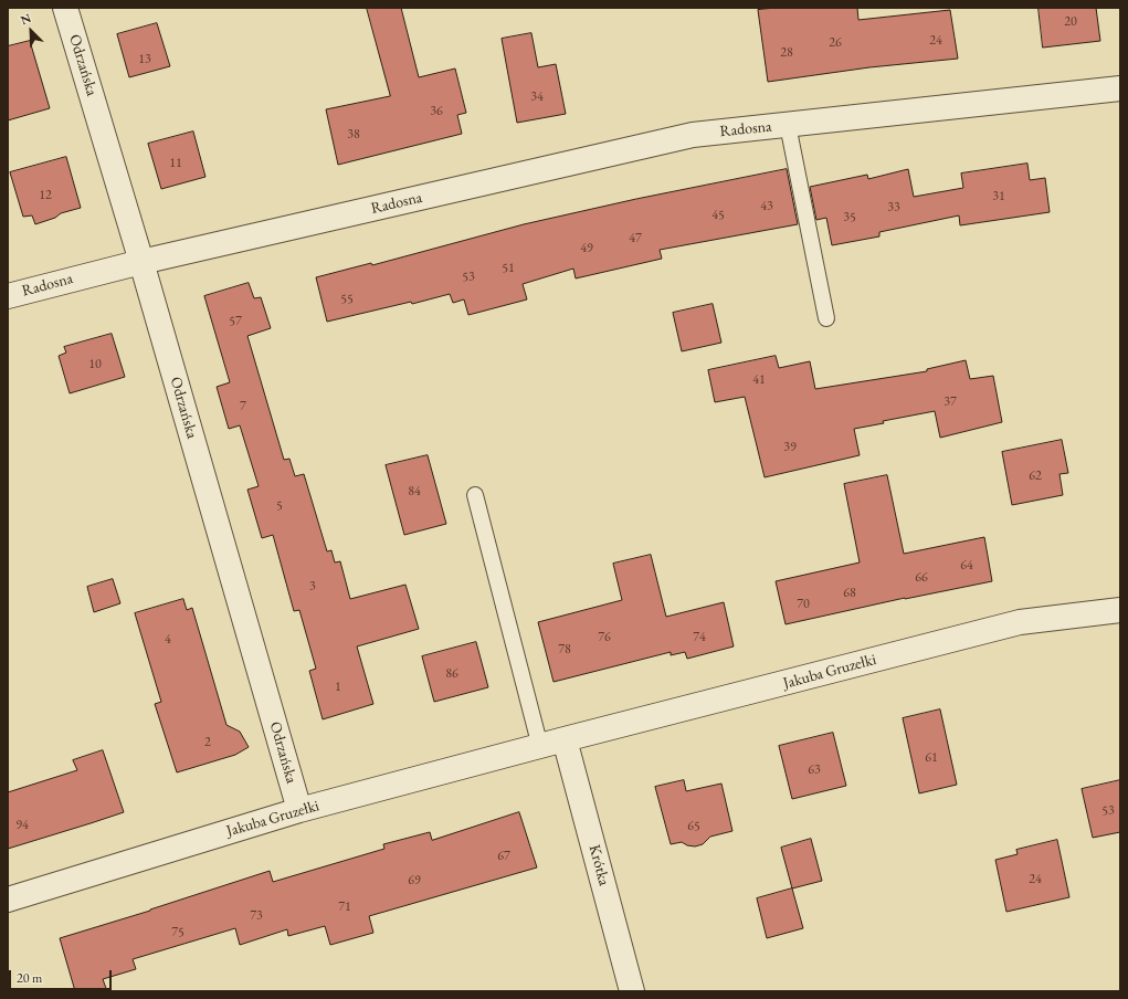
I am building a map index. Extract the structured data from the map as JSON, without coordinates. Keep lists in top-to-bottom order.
{
  "streets": {
    "street": [
      "Odrzańska",
      "Radosna",
      "Jakuba Gruzełki",
      "Krótka"
    ]
  },
  "crossings": [
    ["Odrzańska", "Radosna"],
    ["Odrzańska", "Jakuba Gruzełki"],
    ["Jakuba Gruzełki", "Krótka"]
  ],
  "house_numbers": [
    "20",
    "24",
    "26",
    "28",
    "13",
    "34",
    "36",
    "38",
    "11",
    "12",
    "31",
    "43",
    "33",
    "45",
    "35",
    "47",
    "49",
    "51",
    "53",
    "55",
    "57",
    "10",
    "41",
    "37",
    "7",
    "39",
    "62",
    "84",
    "5",
    "64",
    "66",
    "3",
    "68",
    "70",
    "76",
    "74",
    "4",
    "78",
    "86",
    "1",
    "2",
    "61",
    "63",
    "53",
    "94",
    "65",
    "67",
    "24",
    "69",
    "71",
    "73",
    "75"
  ],
  "scale_bar": "20 m",
  "north": "top left"
}
